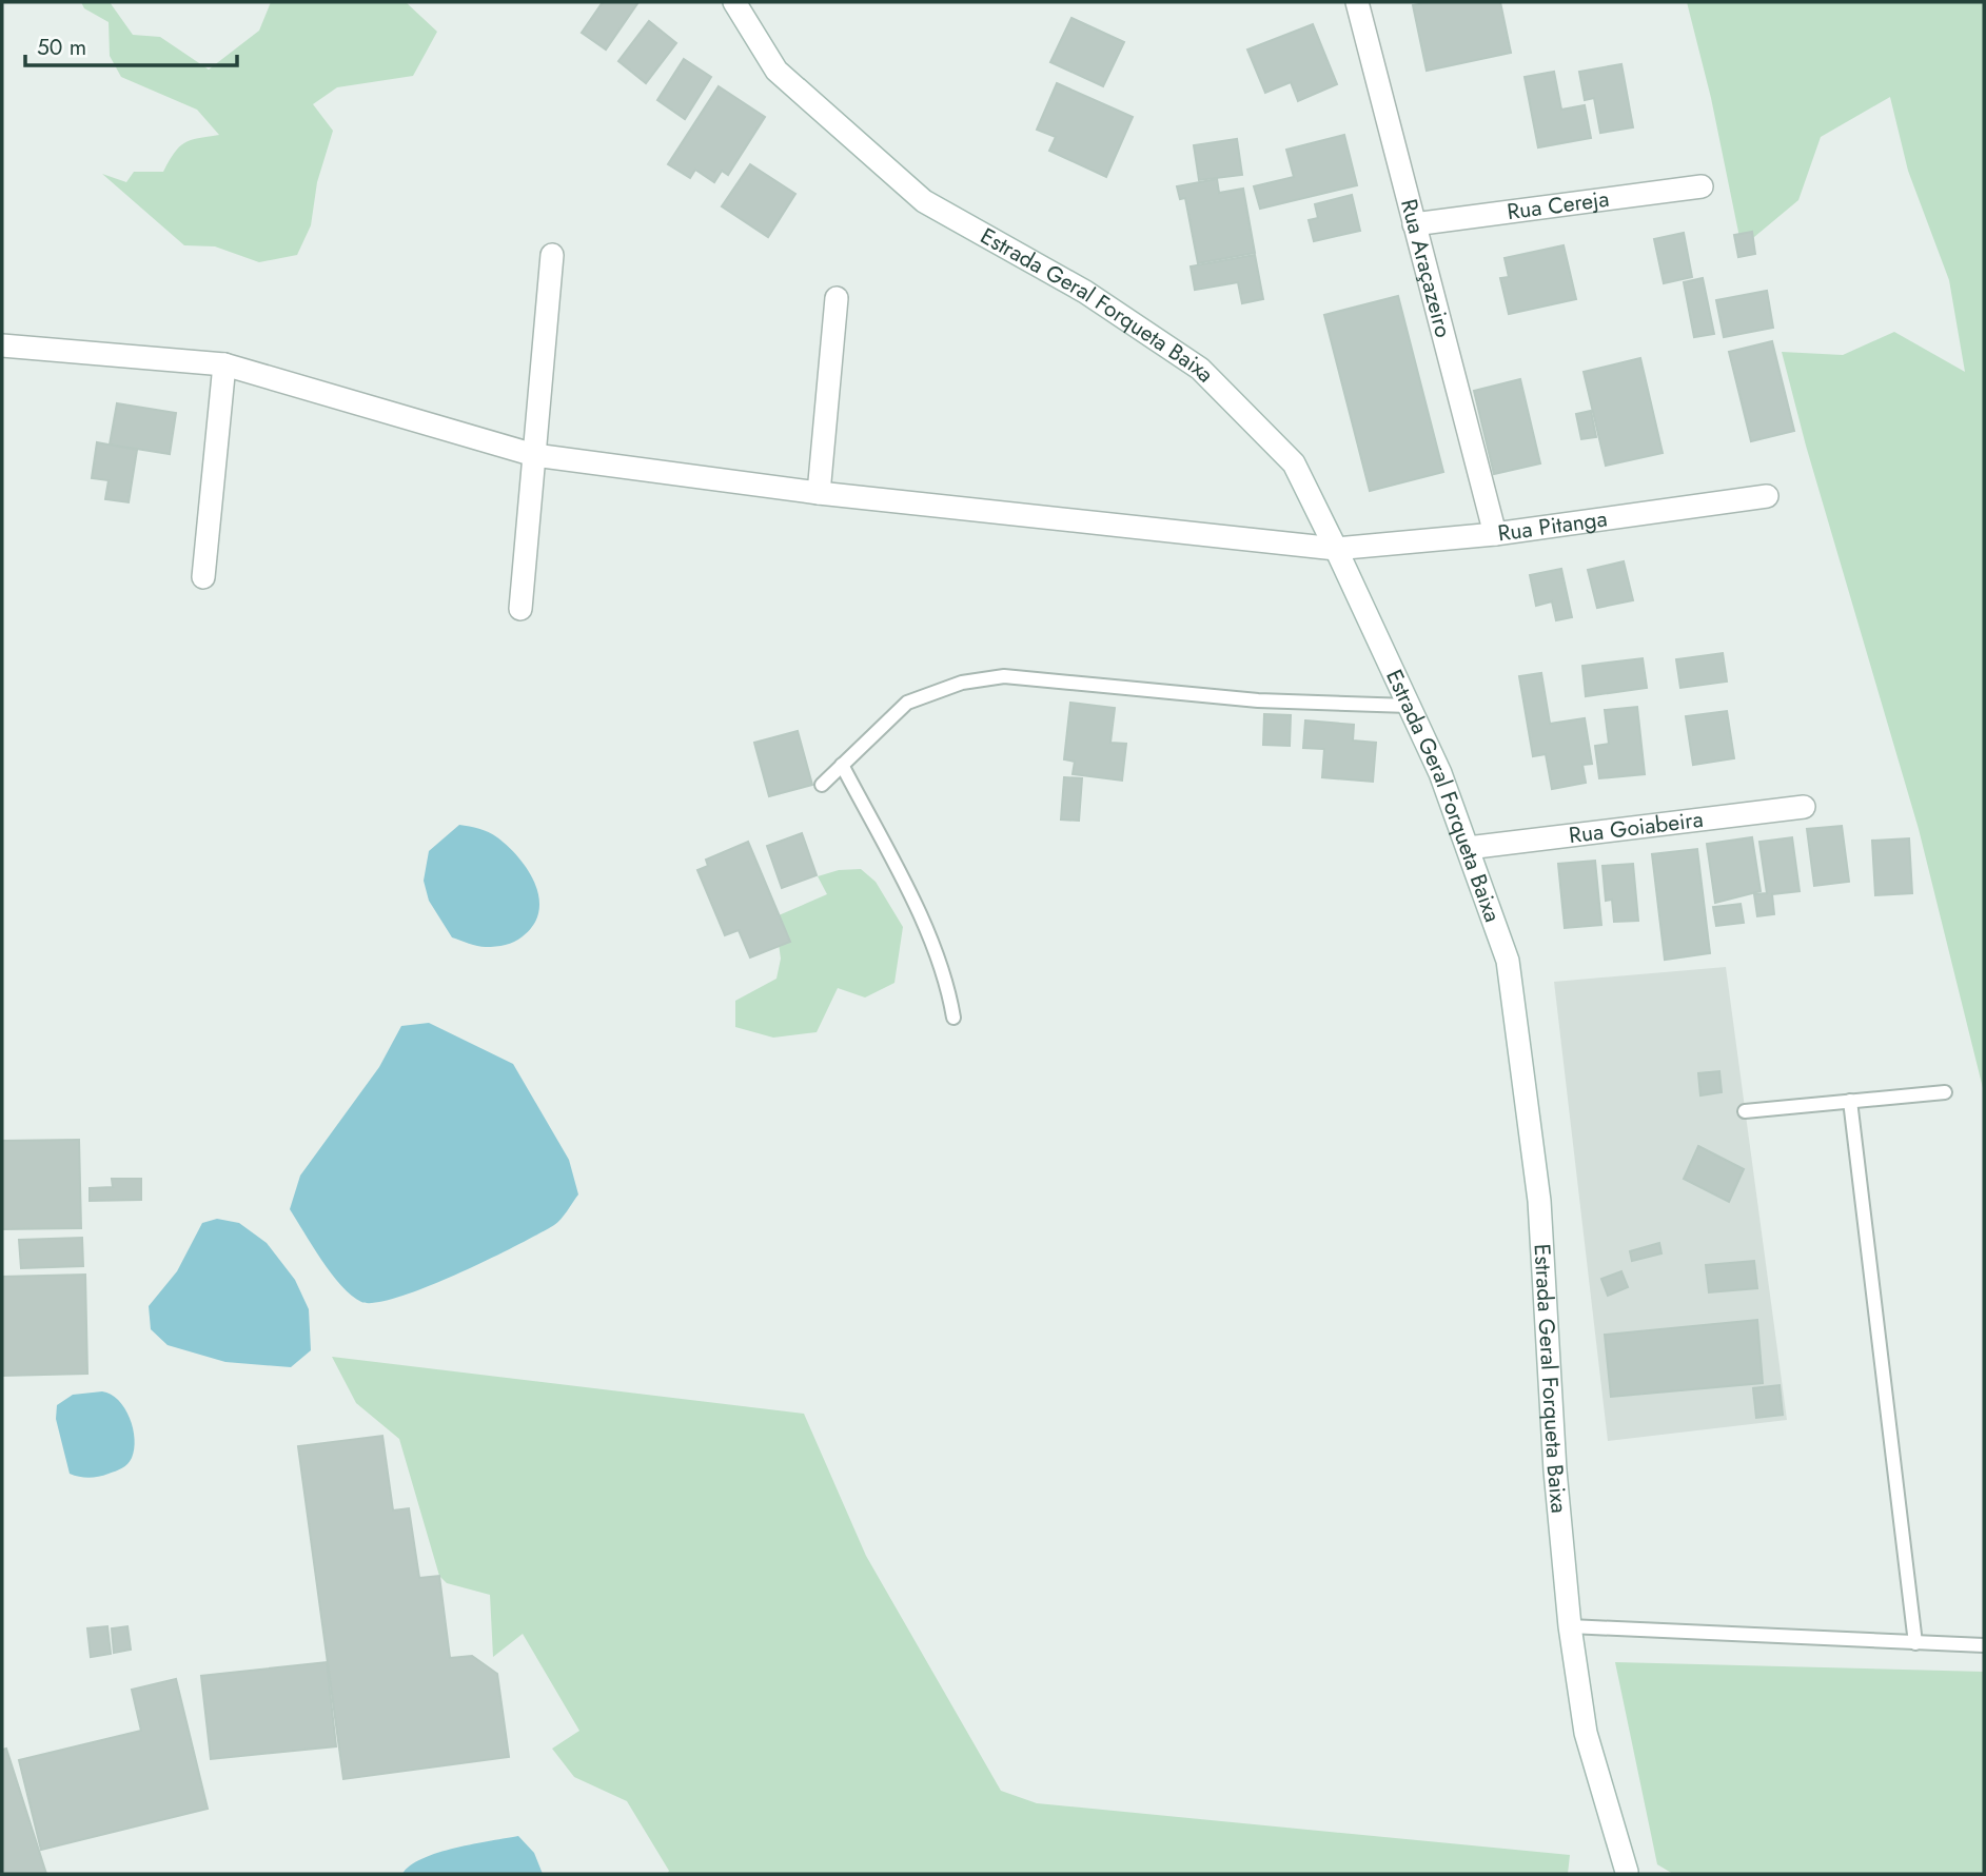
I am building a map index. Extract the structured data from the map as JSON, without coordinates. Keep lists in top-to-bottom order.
{
  "streets": {
    "street": [
      "Rua Cereja",
      "Rua Araçazeiro",
      "Estrada Geral Forqueta Baixa",
      "Rua Pitanga",
      "Rua Goiabeira"
    ]
  },
  "crossings": [
    ["Rua Cereja", "Rua Araçazeiro"],
    ["Rua Araçazeiro", "Rua Pitanga"],
    ["Estrada Geral Forqueta Baixa", "Rua Pitanga"],
    ["Estrada Geral Forqueta Baixa", "Rua Goiabeira"]
  ],
  "scale_bar": "50 m"
}
